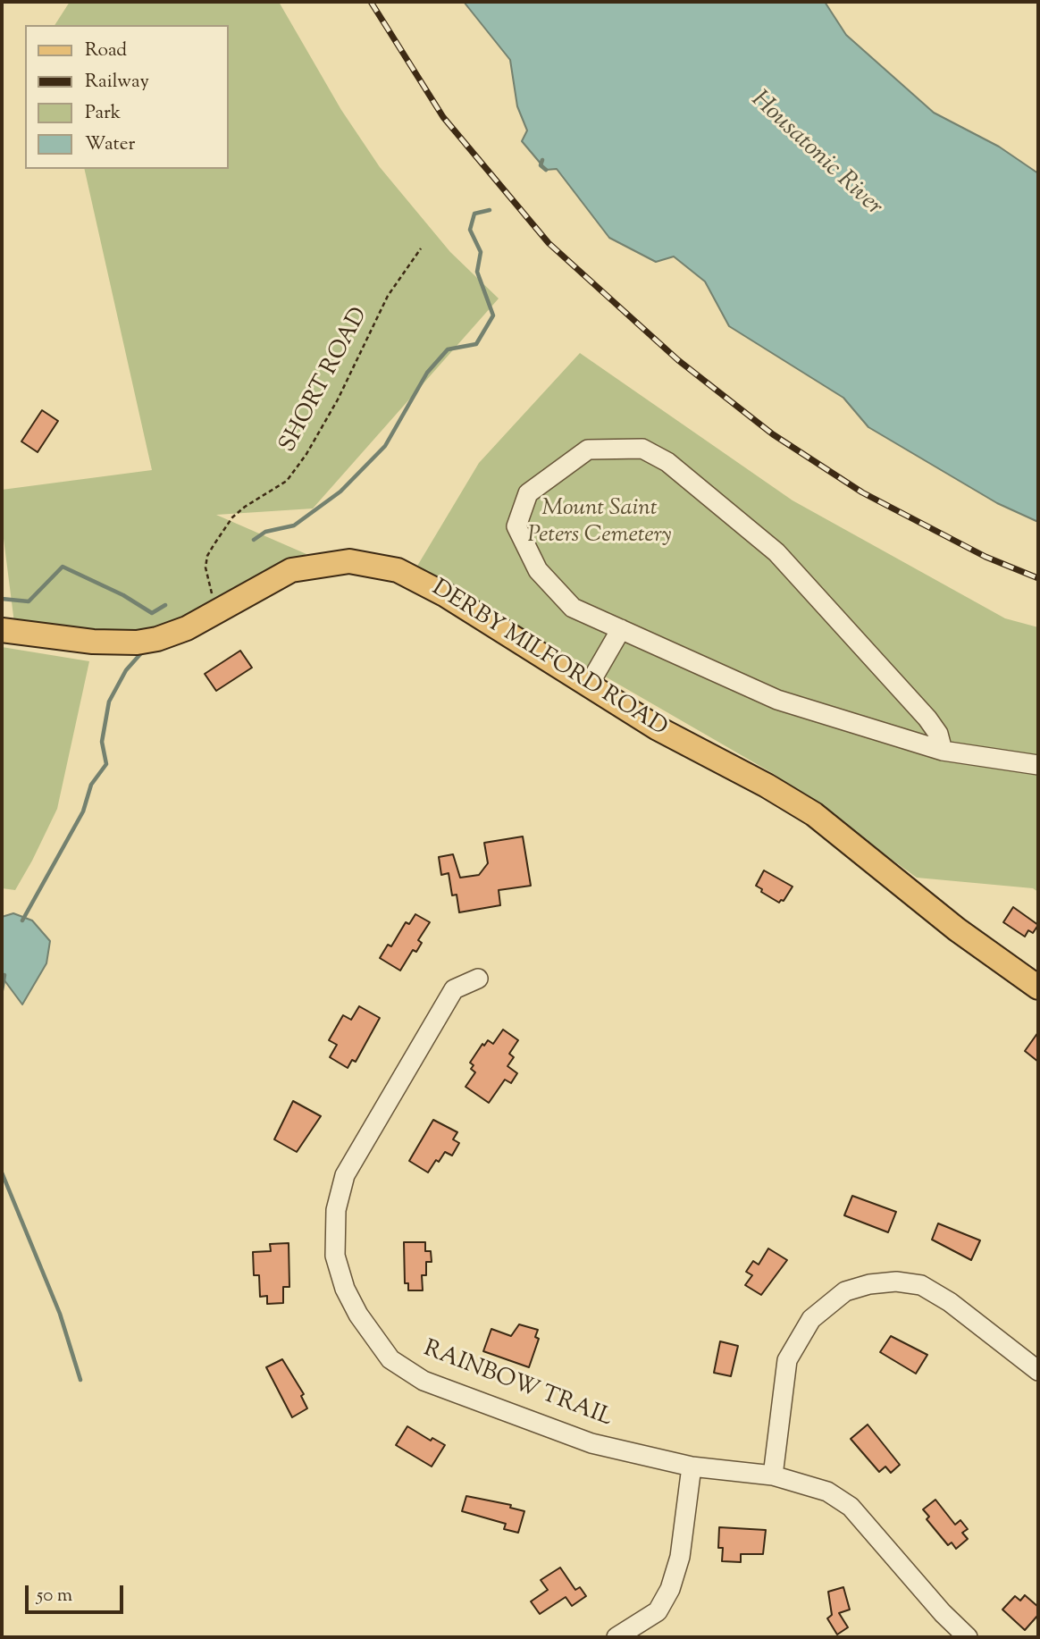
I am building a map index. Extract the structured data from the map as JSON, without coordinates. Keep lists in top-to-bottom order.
{
  "streets": {
    "main road": ["DERBY MILFORD ROAD"],
    "street": ["RAINBOW TRAIL"],
    "path": ["SHORT ROAD"]
  },
  "crossings": [
    ["SHORT ROAD", "DERBY MILFORD ROAD"]
  ],
  "water": ["Housatonic River"],
  "parks": ["Mount Saint Peters Cemetery"],
  "legend": [
    "Road",
    "Railway",
    "Park",
    "Water"
  ],
  "scale_bar": "50 m"
}
